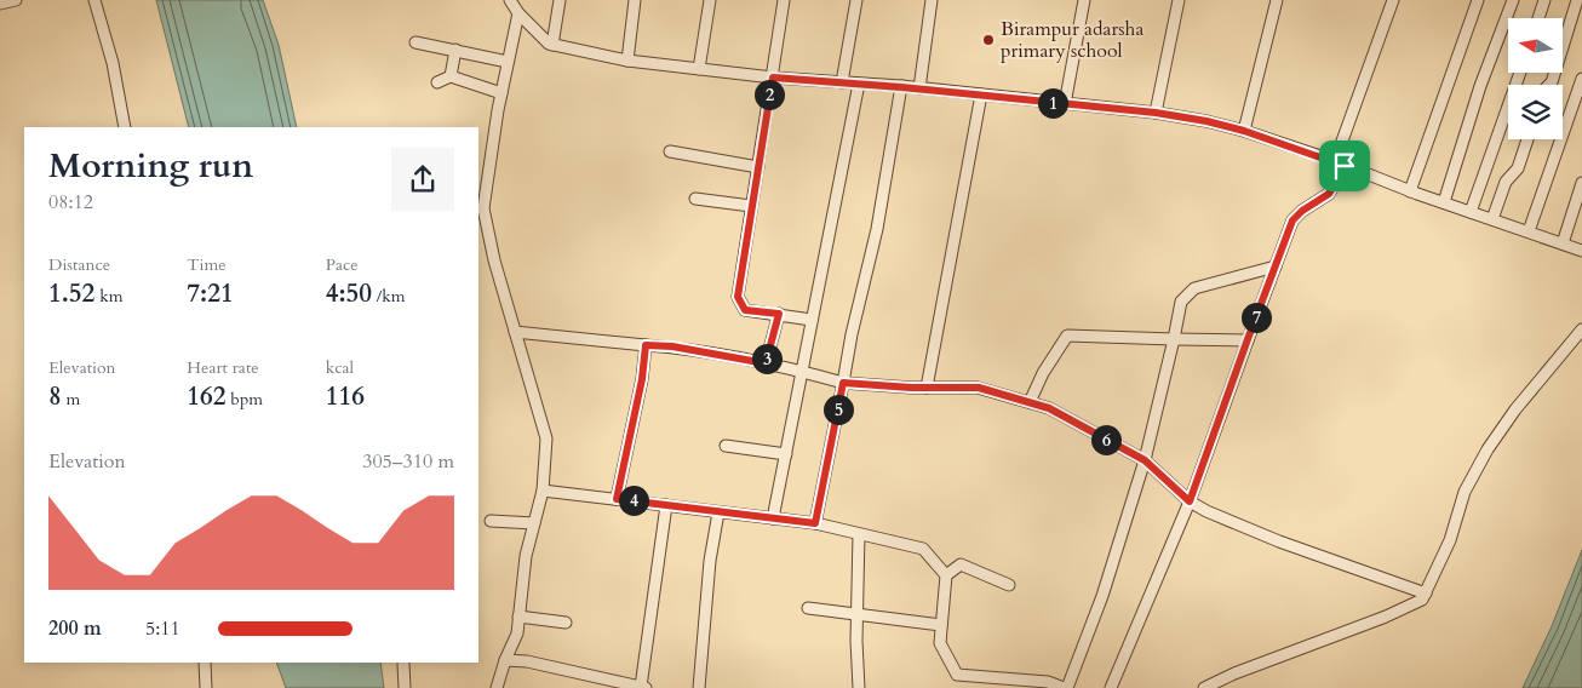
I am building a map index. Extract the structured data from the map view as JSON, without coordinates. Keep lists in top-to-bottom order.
{
  "places": ["Birampur adarsha primary school"],
  "north": "left",
  "page": {
    "pins": [
      "2",
      "1",
      "7",
      "3",
      "5",
      "6",
      "4"
    ],
    "heading": ["Morning run", "08:12"],
    "stats": [
      ["Distance", "1.52 km"],
      ["Time", "7:21"],
      ["Pace", "4:50 /km"],
      ["Elevation", "8 m"],
      ["Heart rate", "162 bpm"],
      ["kcal", "116"]
    ],
    "chart": ["Elevation", "305–310 m"],
    "list": [
      {
        "name": "200 m",
        "note": "5:11"
      }
    ]
  }
}
